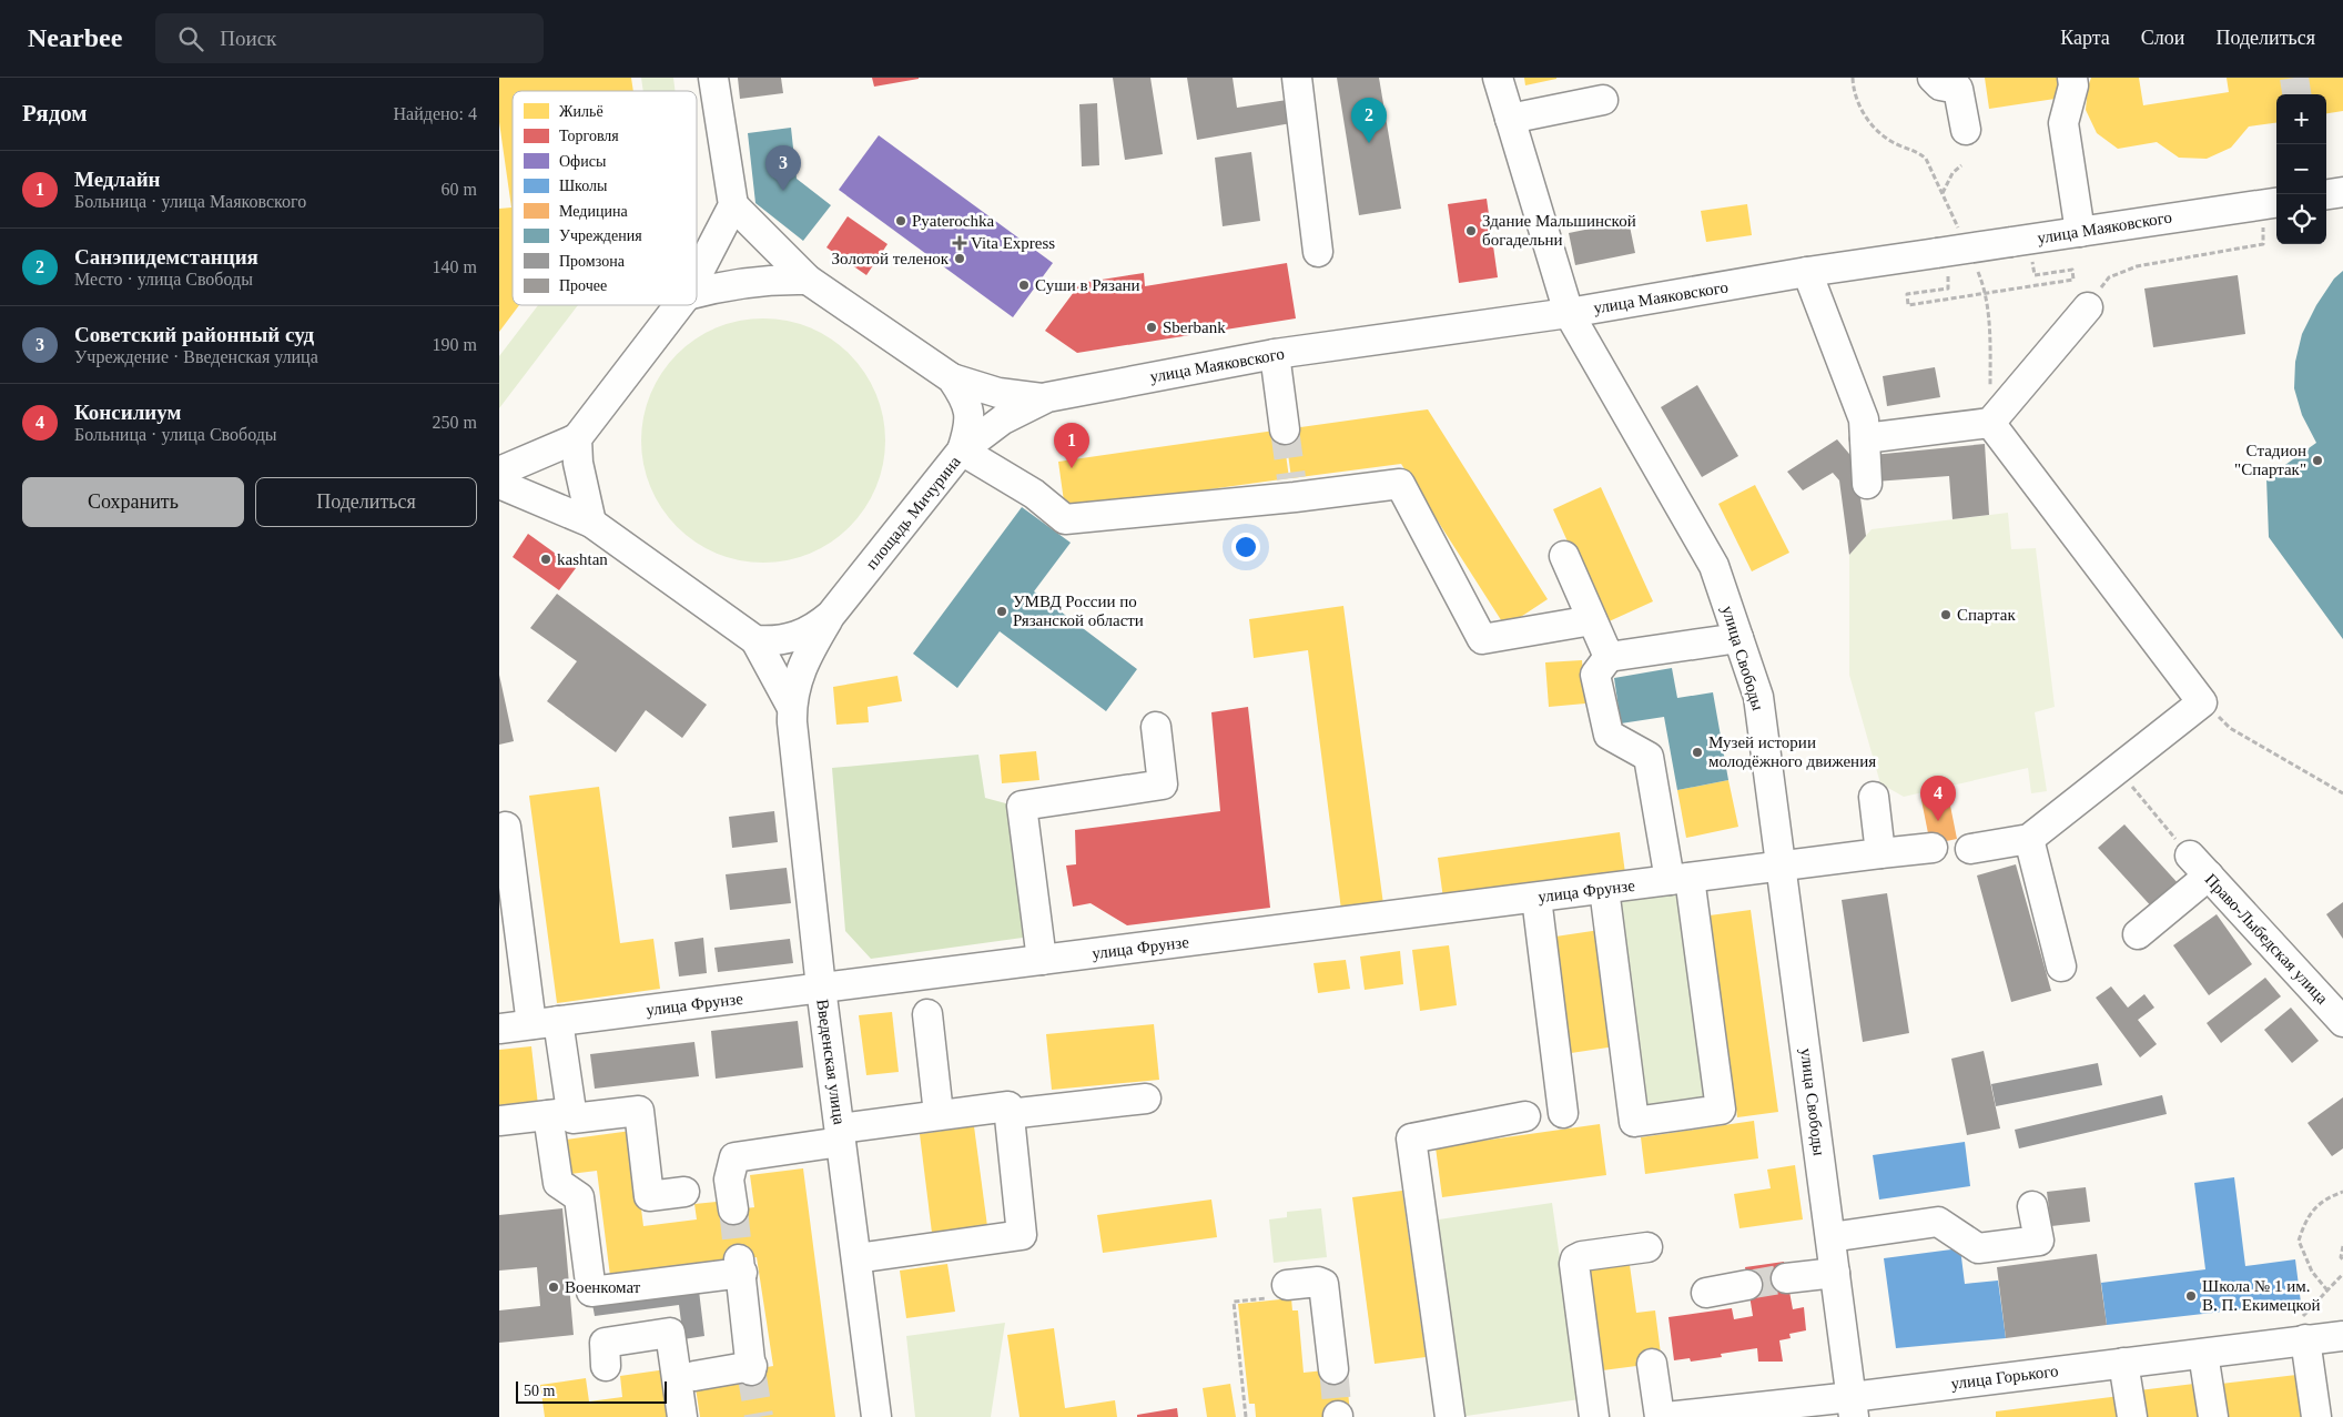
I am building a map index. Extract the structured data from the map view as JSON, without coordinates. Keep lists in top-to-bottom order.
{
  "streets": {
    "street": [
      "улица Маяковского",
      "площадь Мичурина",
      "улица Свободы",
      "улица Фрунзе",
      "Право-Лыбедская улица",
      "Введенская улица",
      "улица Горького"
    ]
  },
  "crossings": [
    ["улица Маяковского", "площадь Мичурина"],
    ["улица Маяковского", "улица Свободы"],
    ["площадь Мичурина", "Введенская улица"],
    ["улица Свободы", "улица Фрунзе"],
    ["улица Свободы", "улица Горького"],
    ["улица Фрунзе", "Введенская улица"]
  ],
  "places": {
    "other": [
      "Pyaterochka",
      "Здание Мальшинской богадельни",
      "Золотой теленок",
      "Суши в Рязани",
      "Sberbank",
      "Стадион \"Спартак\"",
      "kashtan",
      "УМВД России по Рязанской области",
      "Спартак",
      "Музей истории молодёжного движения",
      "Военкомат",
      "Школа № 1 им. В. П. Екимецкой"
    ],
    "health": ["Vita Express"]
  },
  "legend": [
    "Жильё",
    "Торговля",
    "Офисы",
    "Школы",
    "Медицина",
    "Учреждения",
    "Промзона",
    "Прочее"
  ],
  "scale_bar": "50 m",
  "page": {
    "header": "Nearbee",
    "search": "Поиск",
    "nav": ["Карта", "Слои", "Поделиться"],
    "heading": ["Рядом", "Найдено: 4"],
    "map_buttons": ["+", "−"],
    "pins": [
      "2",
      "3",
      "1",
      "4"
    ],
    "list": [
      {
        "mark": "1",
        "name": "Медлайн",
        "note": "Больница · улица Маяковского",
        "value": "60 m"
      },
      {
        "mark": "2",
        "name": "Санэпидемстанция",
        "note": "Место · улица Свободы",
        "value": "140 m"
      },
      {
        "mark": "3",
        "name": "Советский районный суд",
        "note": "Учреждение · Введенская улица",
        "value": "190 m"
      },
      {
        "mark": "4",
        "name": "Консилиум",
        "note": "Больница · улица Свободы",
        "value": "250 m"
      }
    ],
    "buttons": ["Сохранить", "Поделиться"],
    "scale": "50 m"
  }
}
